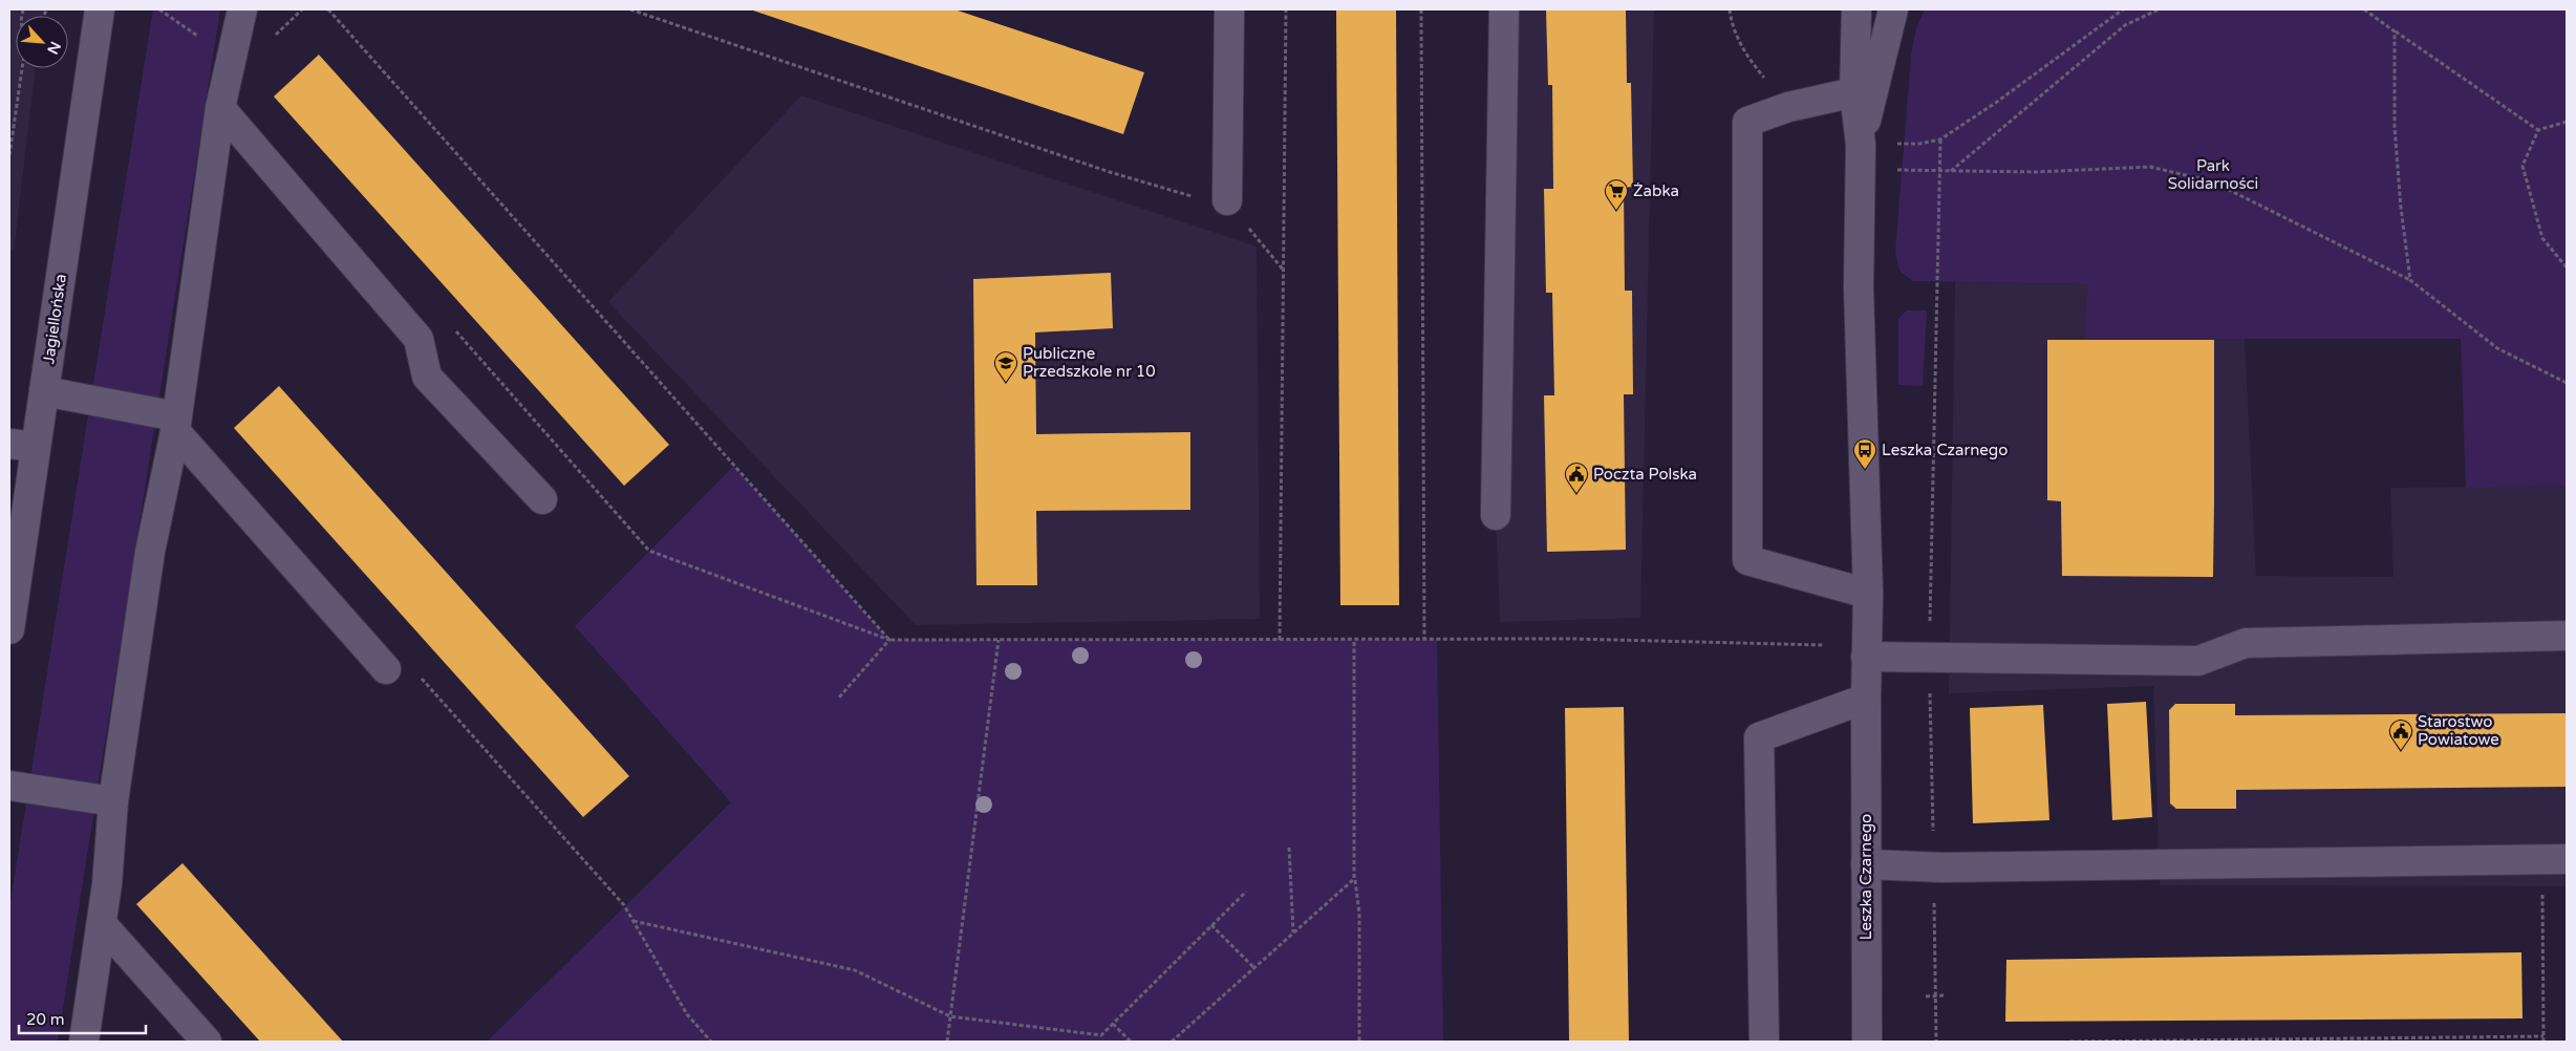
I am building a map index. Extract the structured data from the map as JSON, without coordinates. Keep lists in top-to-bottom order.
{
  "streets": {
    "street": ["Jagiellońska", "Leszka Czarnego"]
  },
  "parks": ["Park Solidarności"],
  "places": {
    "supermarket": ["Żabka"],
    "school or university": ["Publiczne Przedszkole nr 10"],
    "bus stop": ["Leszka Czarnego"],
    "public building": ["Poczta Polska", "Starostwo Powiatowe"]
  },
  "scale_bar": "20 m",
  "north": "bottom right"
}
